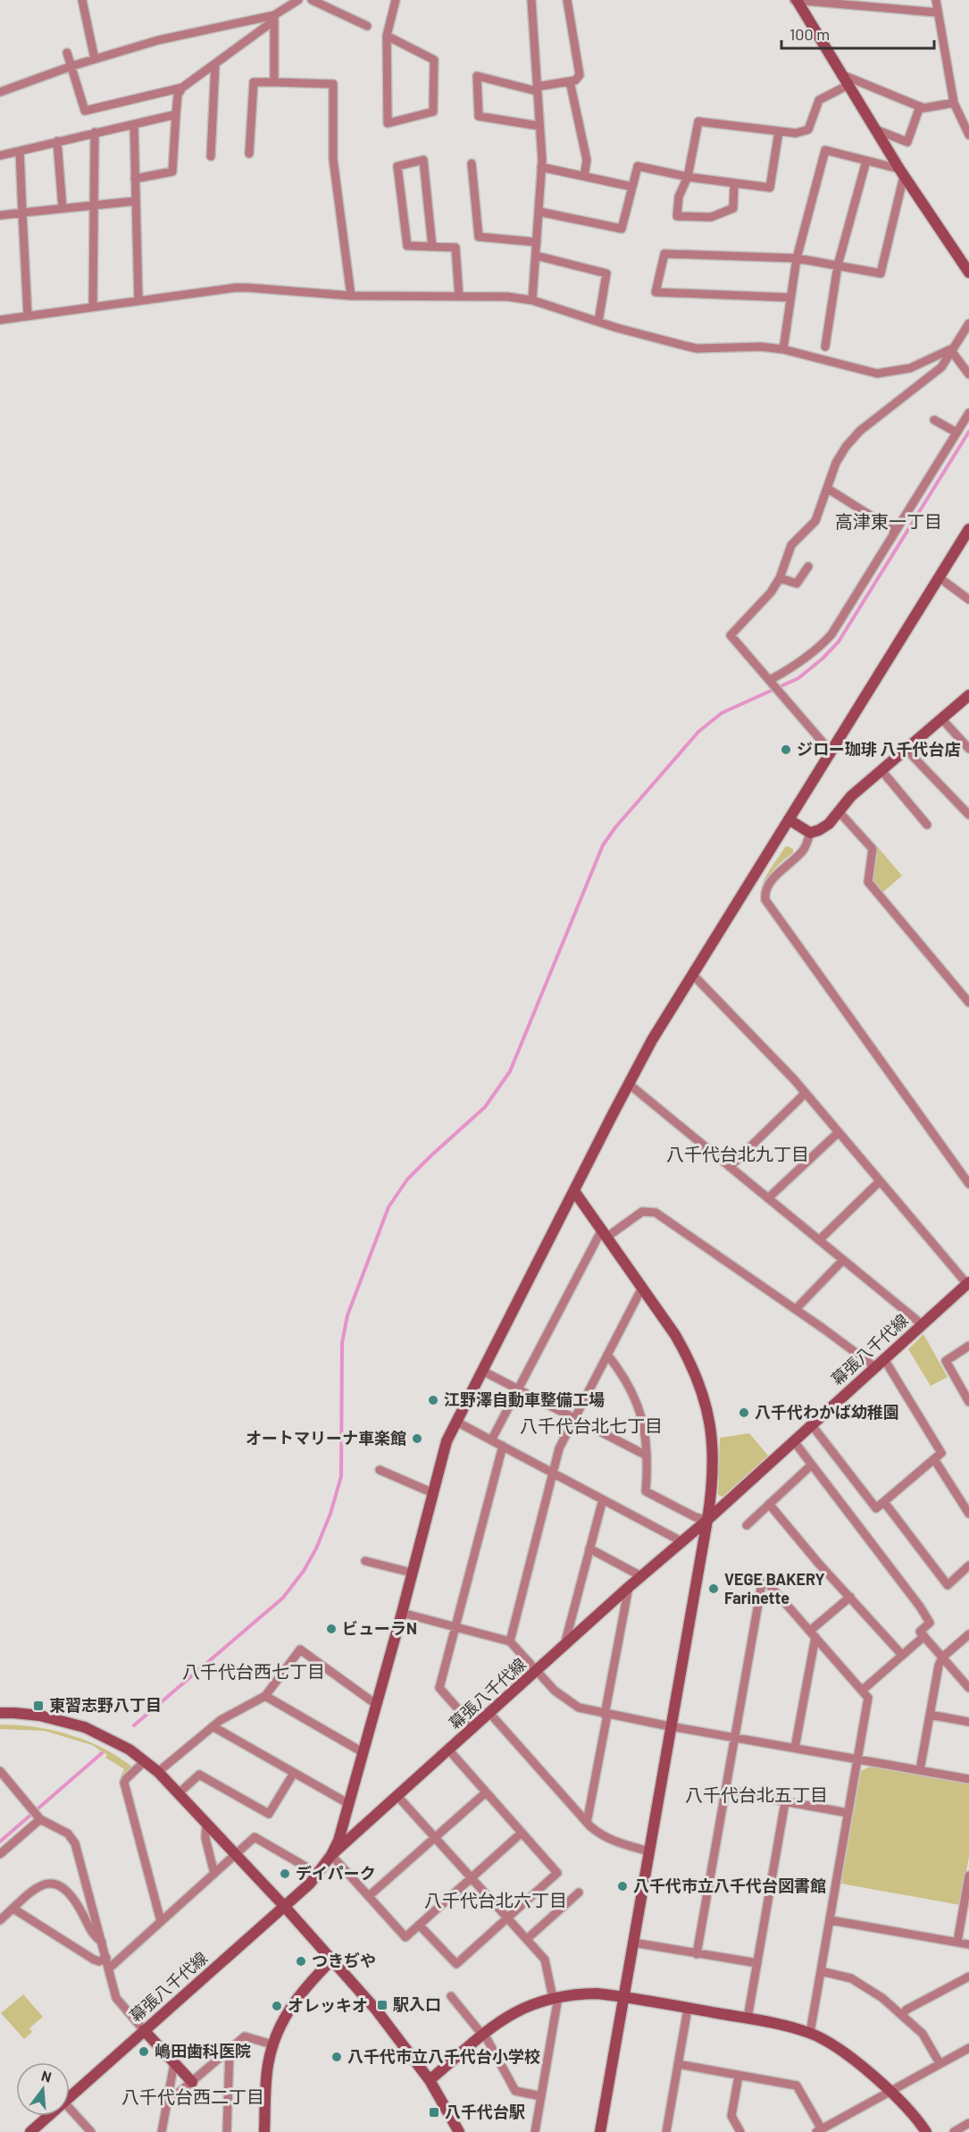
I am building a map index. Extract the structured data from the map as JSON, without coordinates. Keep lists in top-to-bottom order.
{
  "streets": {
    "street": ["幕張八千代線"]
  },
  "districts": [
    "高津東一丁目",
    "八千代台北九丁目",
    "八千代台北七丁目",
    "八千代台西七丁目",
    "八千代台北五丁目",
    "八千代台北六丁目",
    "八千代台西二丁目"
  ],
  "places": {
    "other": [
      "ジロー珈琲 八千代台店",
      "江野澤自動車整備工場",
      "八千代わかば幼稚園",
      "オートマリーナ車楽館",
      "VEGE BAKERY Farinette",
      "ビューラN",
      "デイパーク",
      "八千代市立八千代台図書館",
      "つきぢや",
      "オレッキオ",
      "嶋田歯科医院",
      "八千代市立八千代台小学校"
    ],
    "transit": ["東習志野八丁目", "駅入口", "八千代台駅"]
  },
  "scale_bar": "100 m",
  "north": "top"
}
